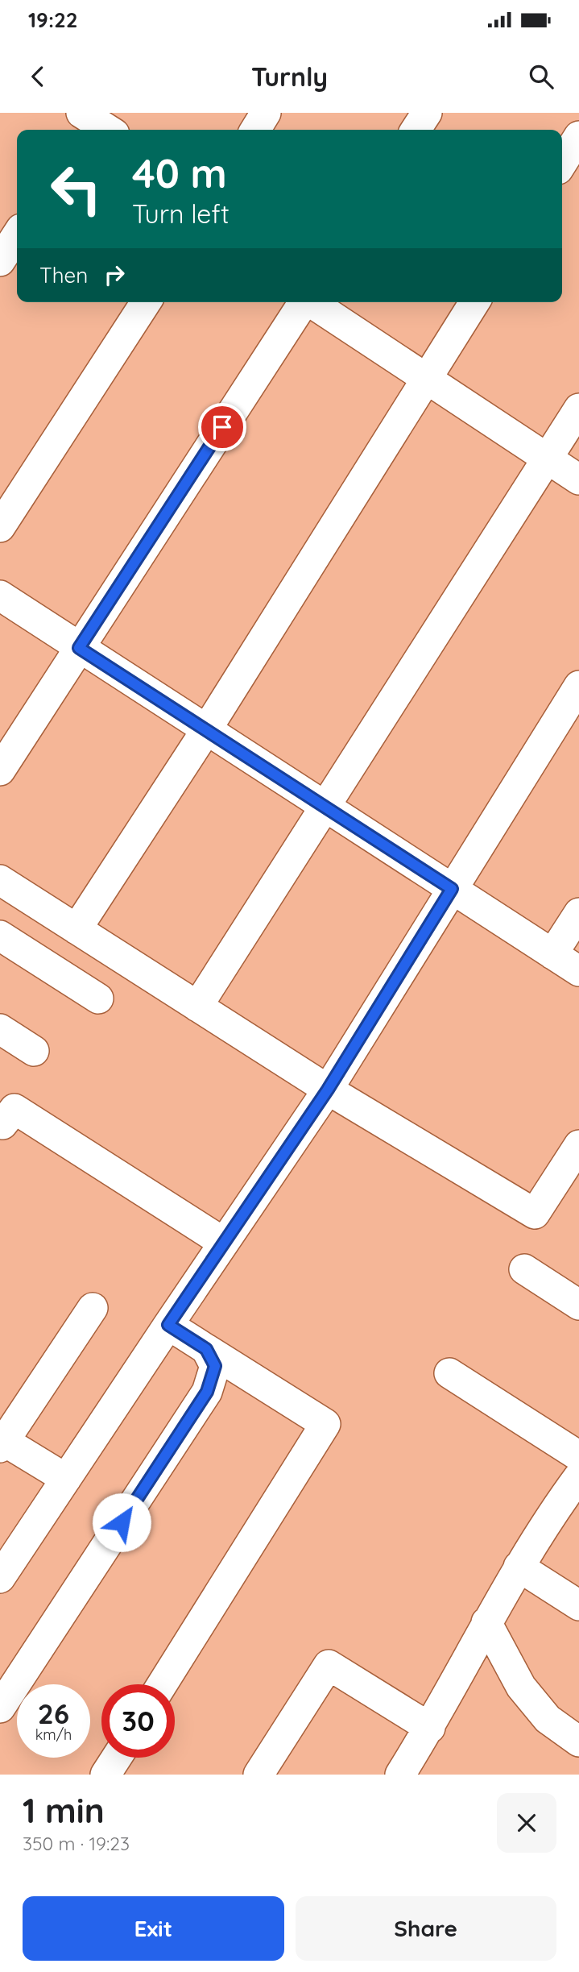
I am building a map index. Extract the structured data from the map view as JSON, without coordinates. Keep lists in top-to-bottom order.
{
  "page": {
    "status": "19:22",
    "header": "Turnly",
    "turn": ["40 m", "Turn left"],
    "then": "Then",
    "speed": "26 km/h",
    "limit": "30",
    "heading": ["1 min", "350 m · 19:23"],
    "buttons": ["Exit", "Share"]
  }
}
